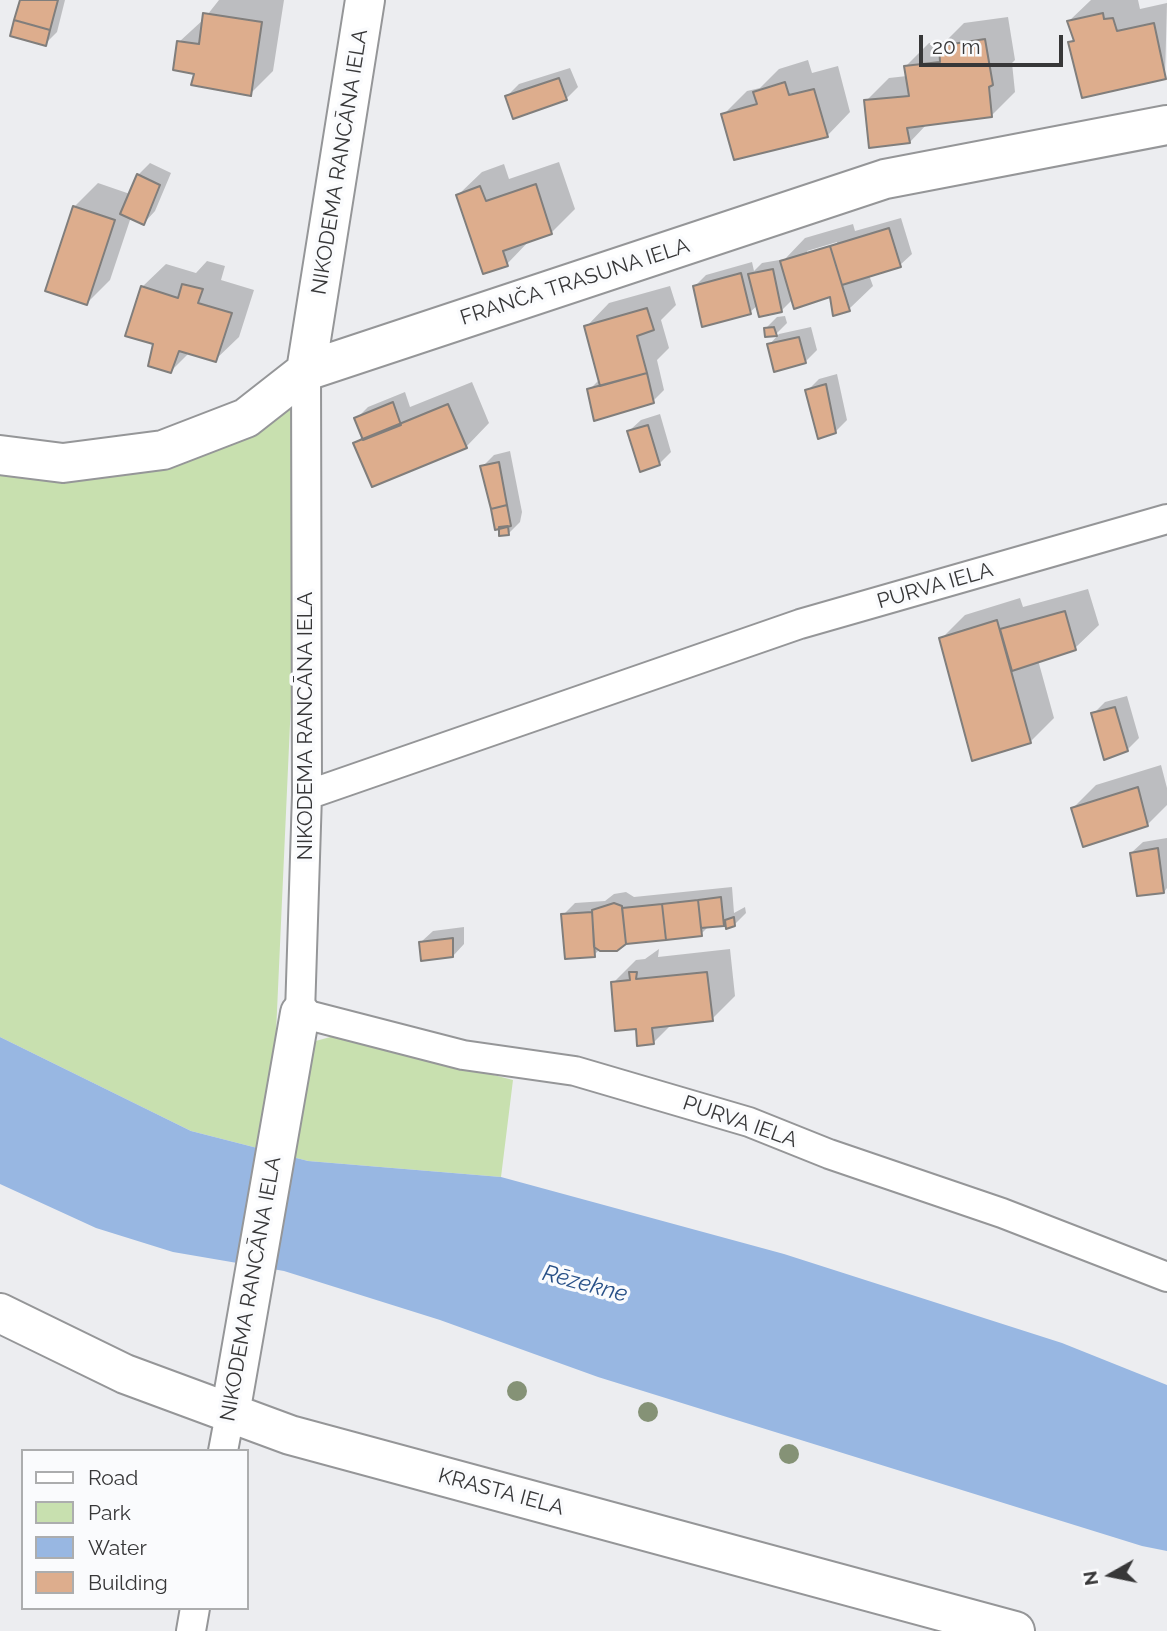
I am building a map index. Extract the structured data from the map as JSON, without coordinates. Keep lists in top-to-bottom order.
{
  "streets": {
    "street": ["NIKODEMA RANCĀNA IELA", "FRANČA TRASUNA IELA", "KRASTA IELA"],
    "lane": ["PURVA IELA"]
  },
  "crossings": [
    ["NIKODEMA RANCĀNA IELA", "FRANČA TRASUNA IELA"],
    ["NIKODEMA RANCĀNA IELA", "PURVA IELA"],
    ["NIKODEMA RANCĀNA IELA", "KRASTA IELA"]
  ],
  "water": ["Rēzekne"],
  "legend": [
    "Road",
    "Park",
    "Water",
    "Building"
  ],
  "scale_bar": "20 m",
  "north": "left"
}
